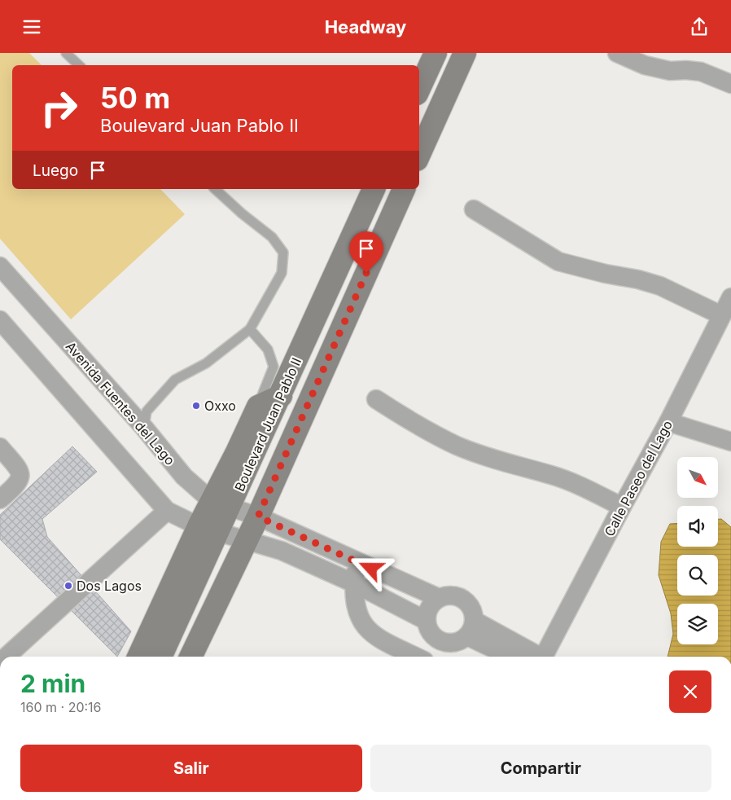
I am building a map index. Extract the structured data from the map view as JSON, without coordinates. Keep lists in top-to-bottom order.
{
  "streets": {
    "main road": ["Boulevard Juan Pablo II"],
    "street": ["Avenida Fuentes del Lago", "Calle Paseo del Lago"]
  },
  "crossings": [
    ["Avenida Fuentes del Lago", "Boulevard Juan Pablo II"]
  ],
  "places": ["Oxxo", "Dos Lagos"],
  "north": "bottom right",
  "page": {
    "header": "Headway",
    "turn": ["50 m", "Boulevard Juan Pablo II"],
    "then": "Luego",
    "heading": ["2 min", "160 m · 20:16"],
    "buttons": ["Salir", "Compartir"]
  }
}
